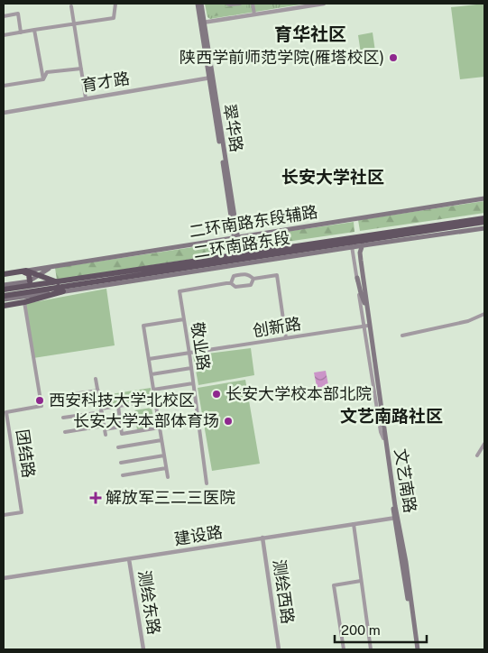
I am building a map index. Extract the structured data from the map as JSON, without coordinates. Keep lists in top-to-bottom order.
{
  "streets": {
    "highway": ["二环南路东段"],
    "main road": ["翠华路", "二环南路东段辅路", "文艺南路"],
    "street": [
      "育才路",
      "创新路",
      "敬业路",
      "团结路",
      "建设路",
      "测绘西路",
      "测绘东路"
    ]
  },
  "crossings": [
    ["育才路", "翠华路"],
    ["翠华路", "二环南路东段辅路"],
    ["翠华路", "二环南路东段"],
    ["二环南路东段", "文艺南路"],
    ["创新路", "敬业路"],
    ["创新路", "文艺南路"],
    ["文艺南路", "建设路"],
    ["建设路", "测绘西路"],
    ["建设路", "测绘东路"]
  ],
  "districts": ["育华社区", "长安大学社区", "文艺南路社区"],
  "places": {
    "other": [
      "陕西学前师范学院(雁塔校区)",
      "长安大学校本部北院",
      "西安科技大学北校区",
      "长安大学本部体育场"
    ],
    "health": ["解放军三二三医院"]
  },
  "scale_bar": "200 m"
}
